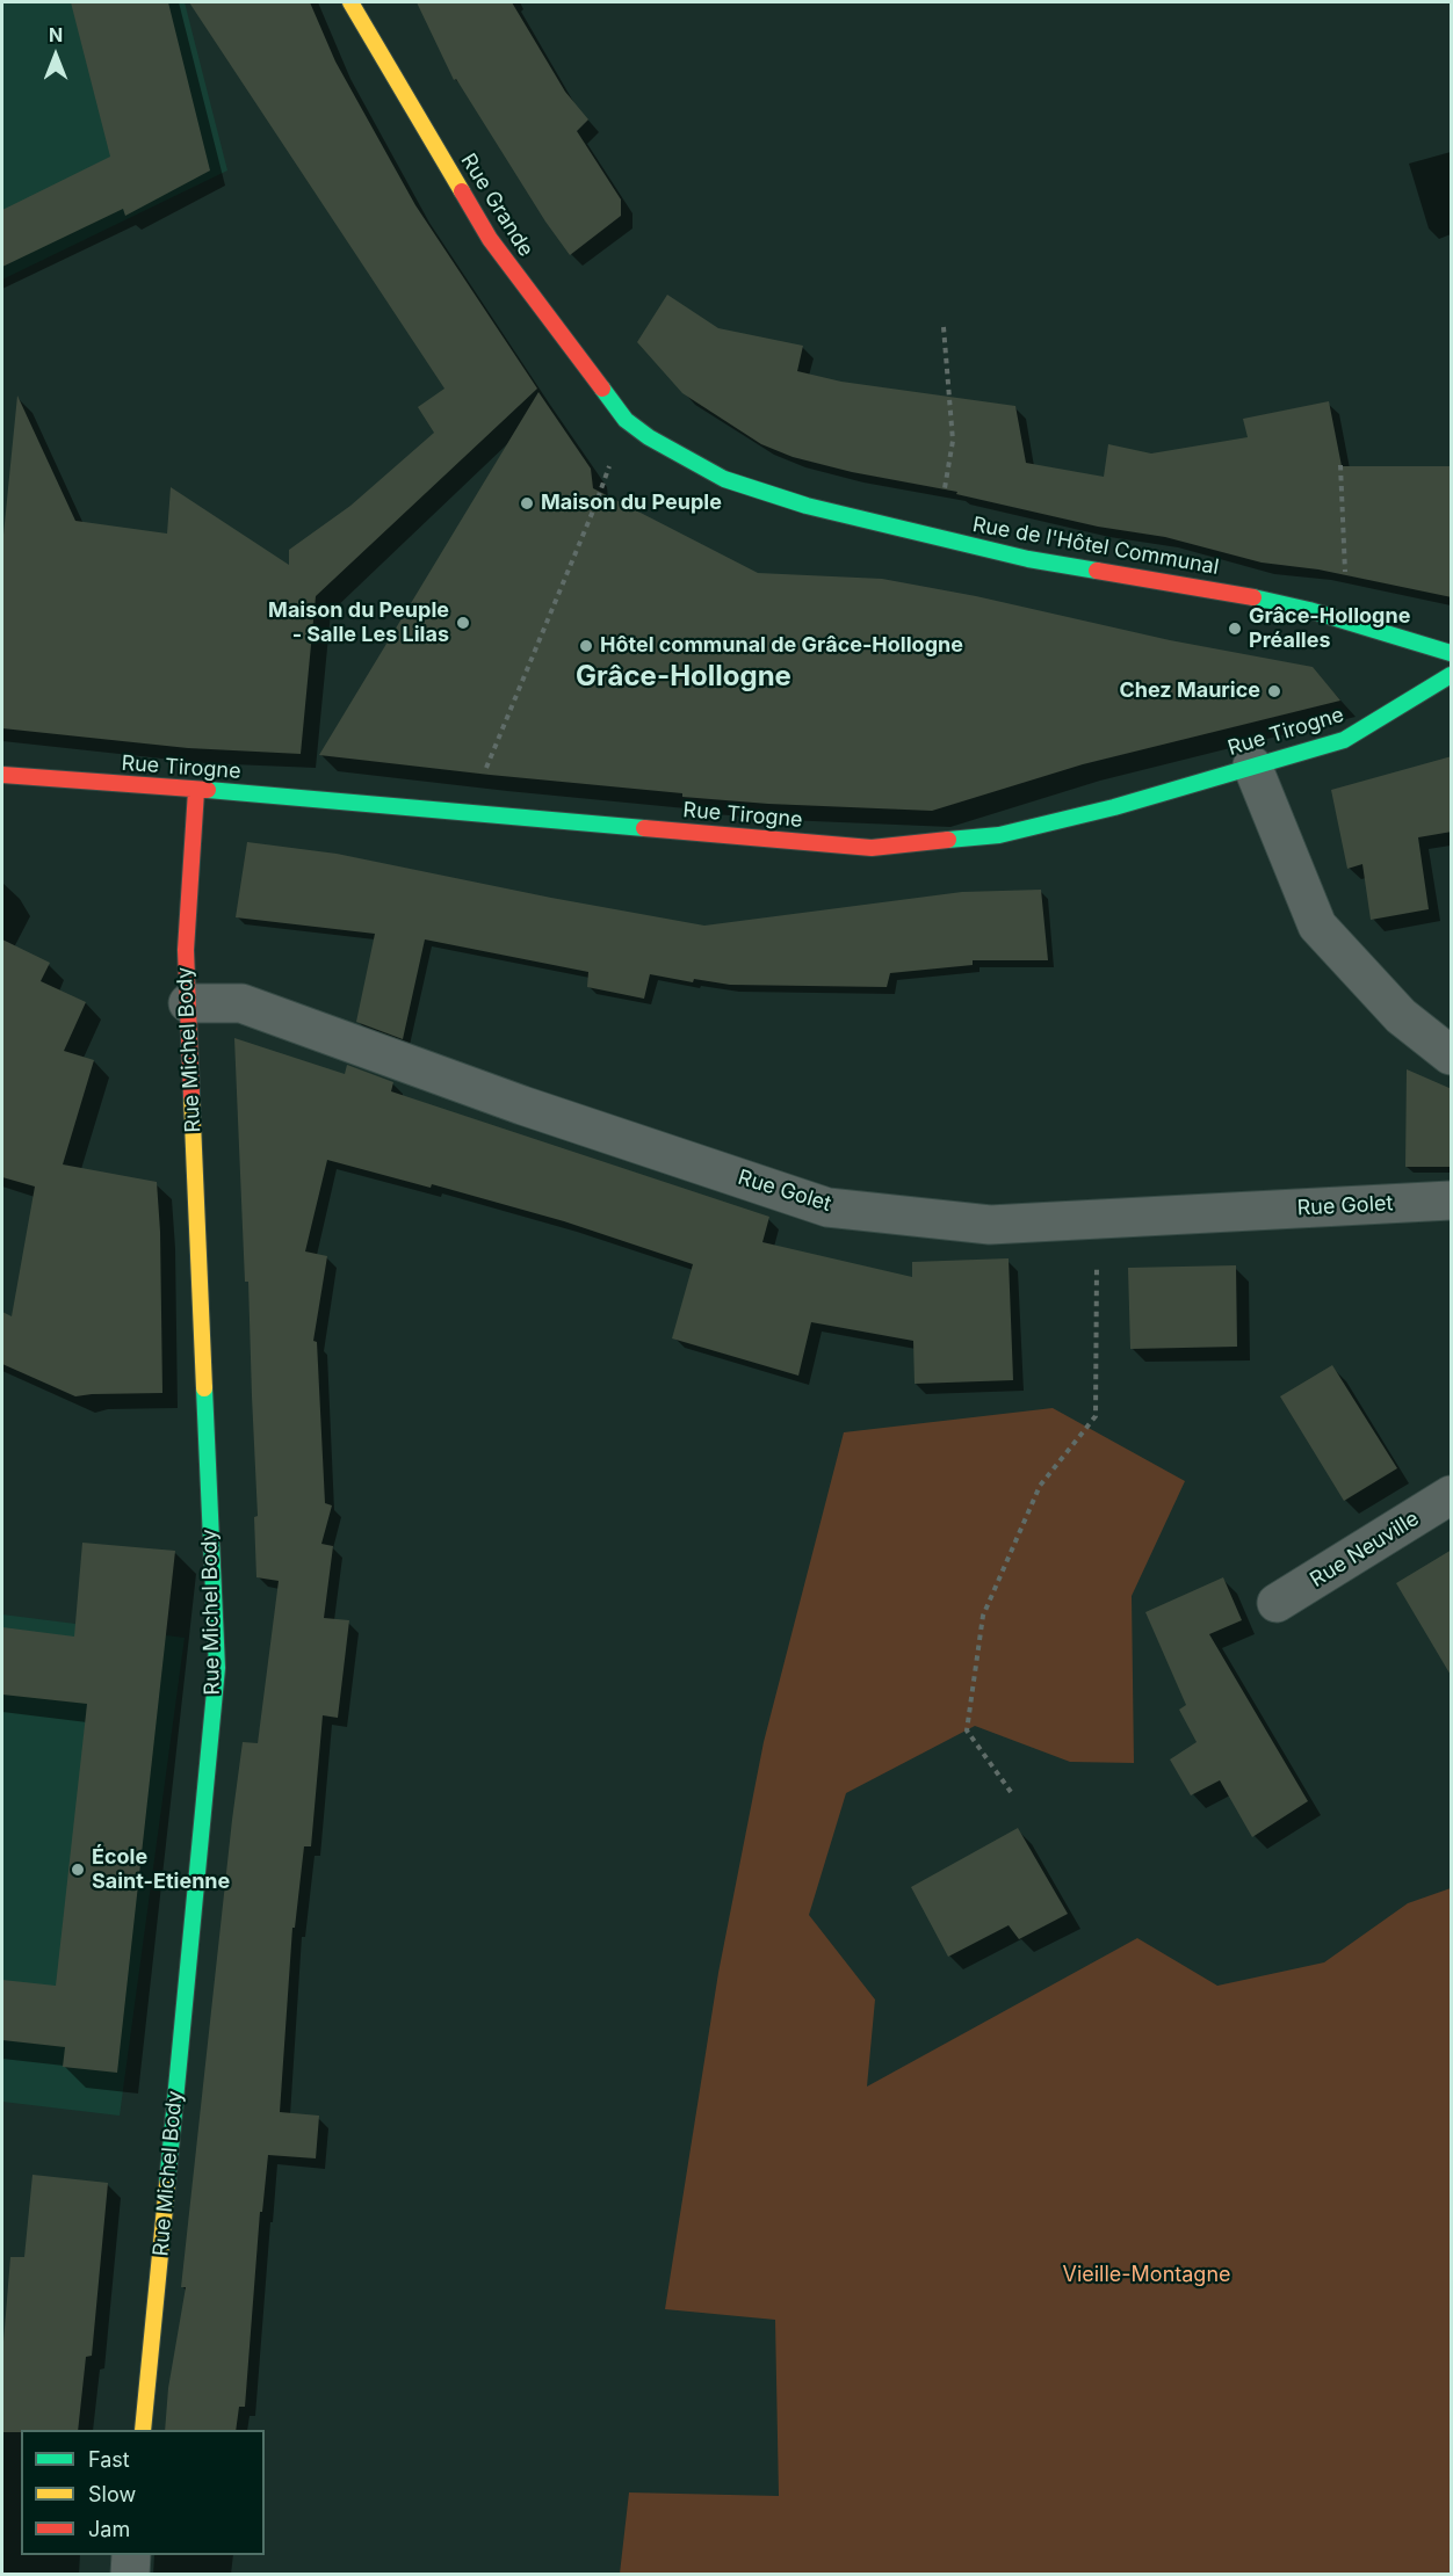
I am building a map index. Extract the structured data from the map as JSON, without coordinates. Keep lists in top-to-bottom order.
{
  "streets": {
    "street": [
      "Rue Grande",
      "Rue de l'Hôtel Communal",
      "Rue Tirogne",
      "Rue Michel Body",
      "Rue Golet",
      "Rue Neuville"
    ]
  },
  "crossings": [
    ["Rue Grande", "Rue de l'Hôtel Communal"],
    ["Rue Tirogne", "Rue Michel Body"],
    ["Rue Michel Body", "Rue Golet"]
  ],
  "districts": ["Grâce-Hollogne"],
  "parks": ["Vieille-Montagne"],
  "places": [
    "Maison du Peuple",
    "Maison du Peuple - Salle Les Lilas",
    "Grâce-Hollogne Préalles",
    "Hôtel communal de Grâce-Hollogne",
    "Chez Maurice",
    "École Saint-Etienne"
  ],
  "legend": ["Fast", "Slow", "Jam"],
  "north": "top"
}
